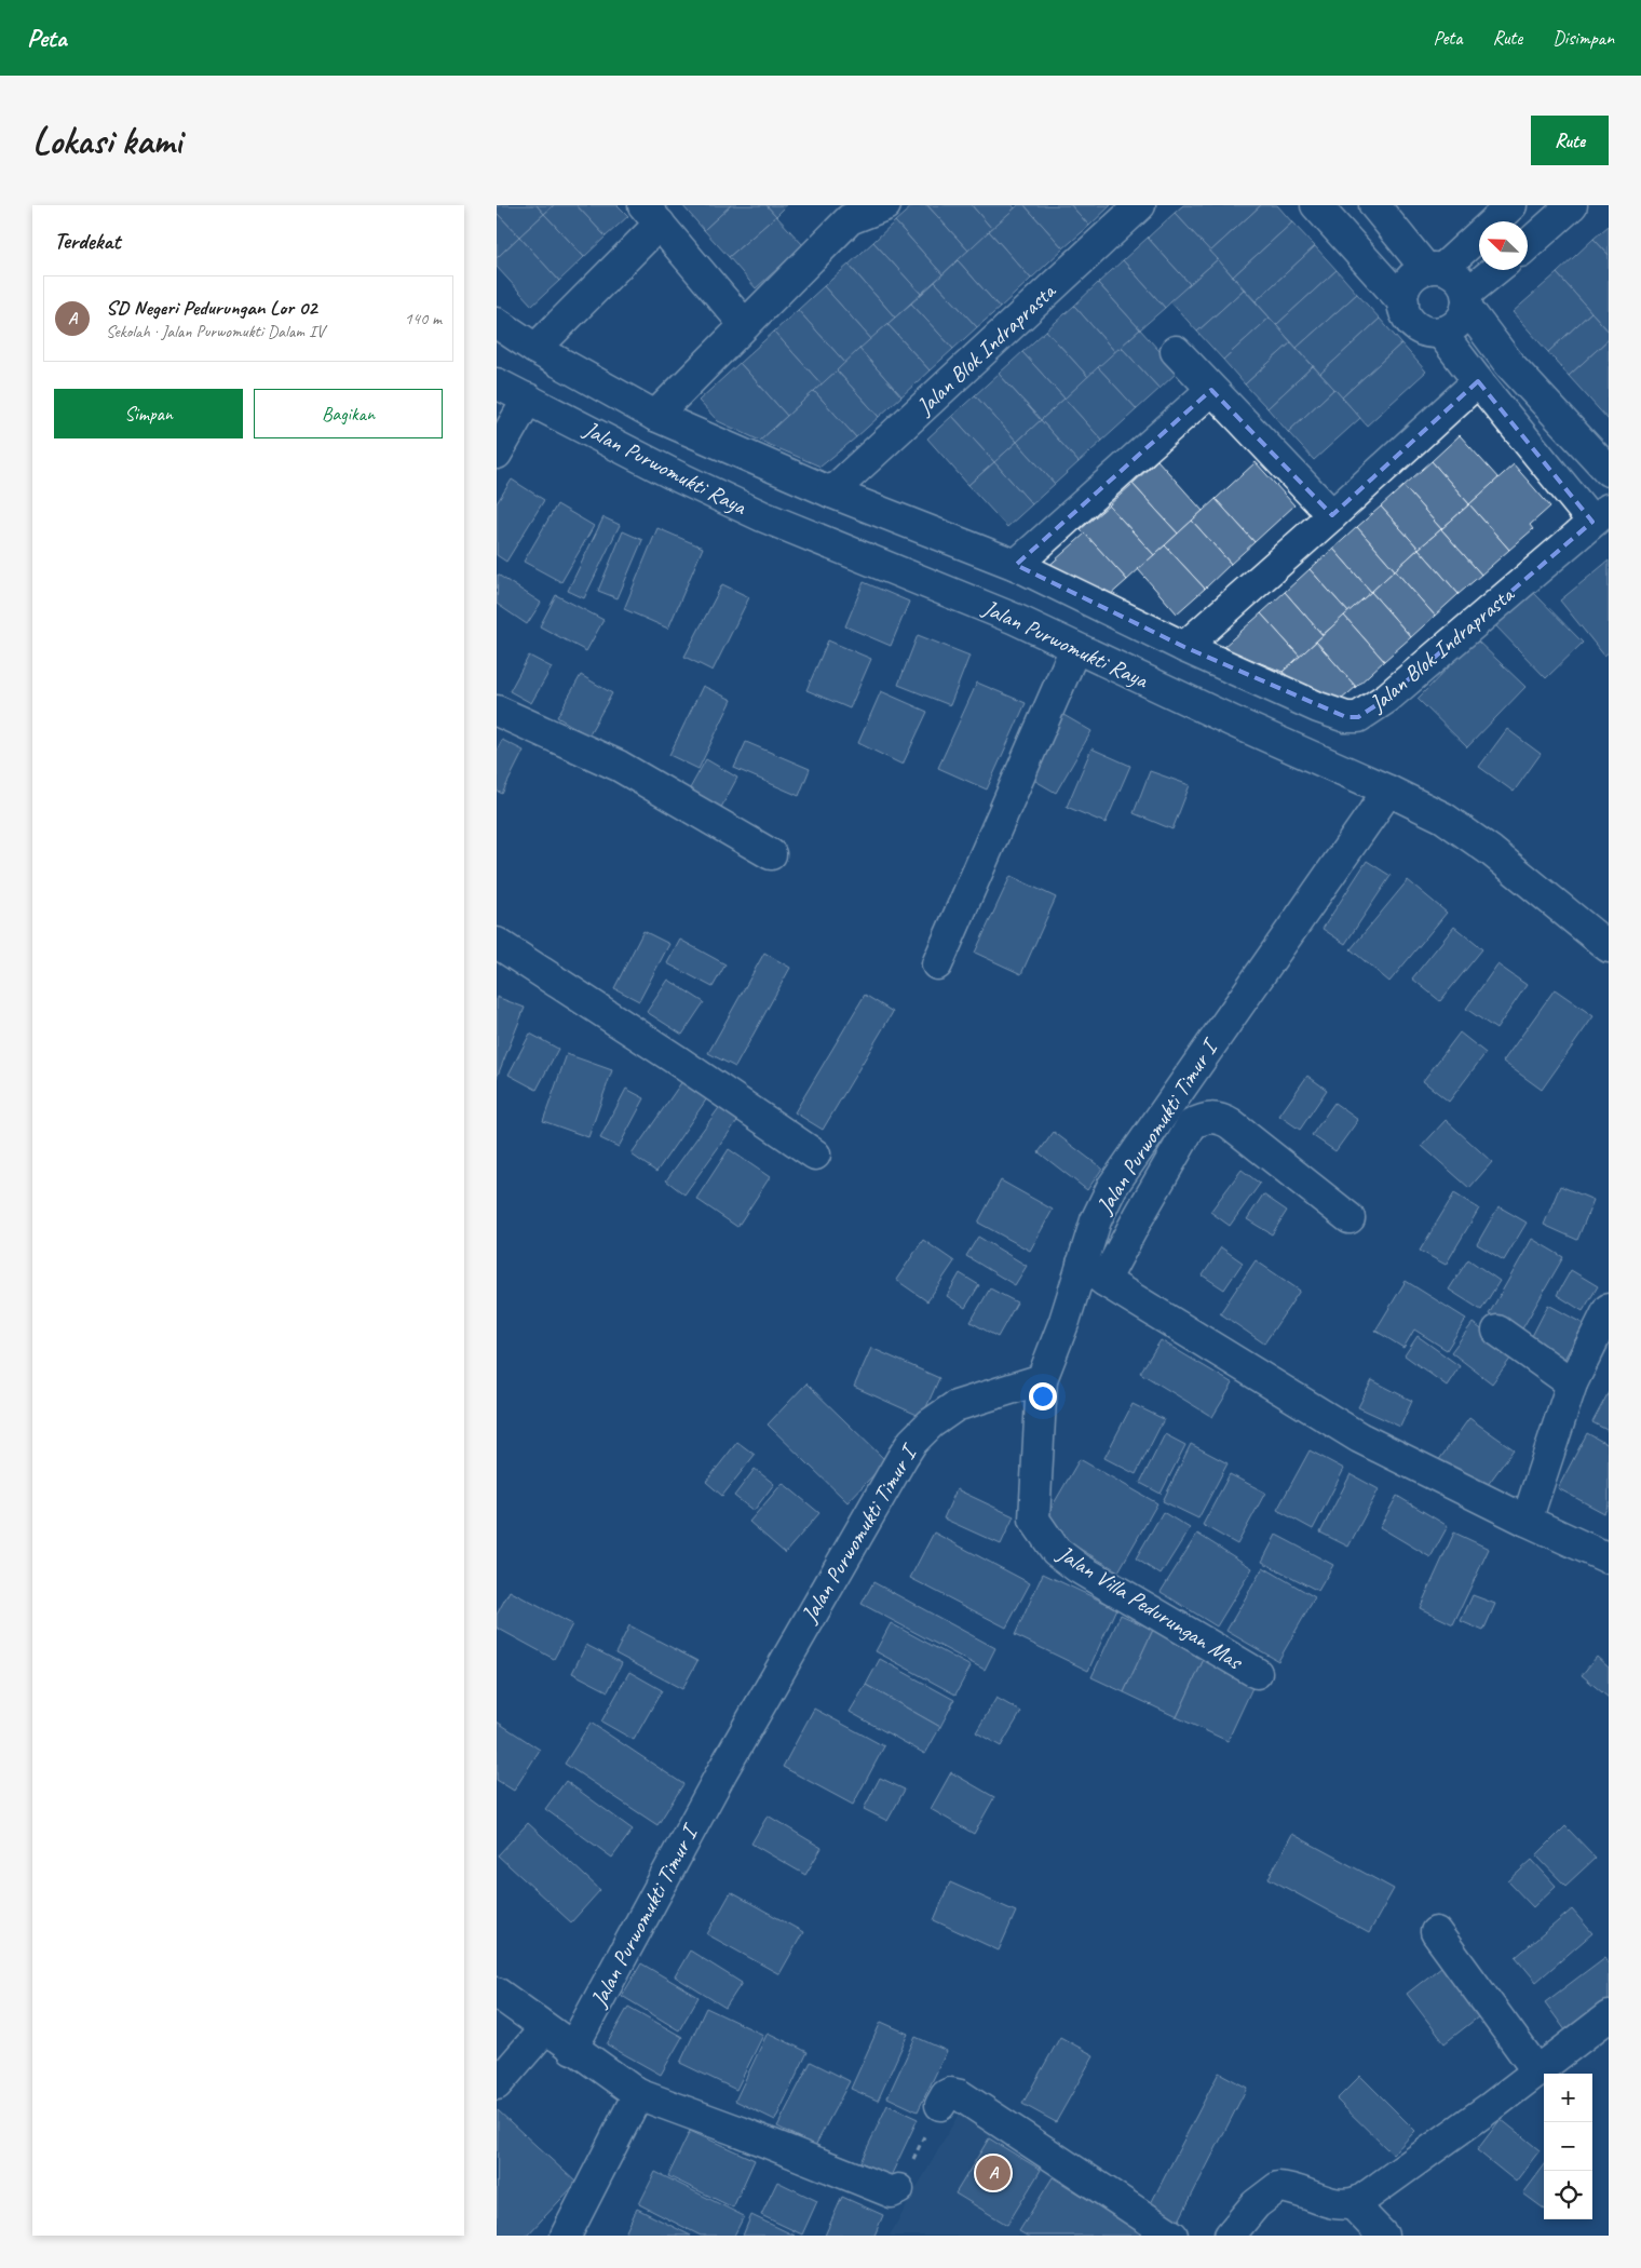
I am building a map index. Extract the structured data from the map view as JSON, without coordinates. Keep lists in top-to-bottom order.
{
  "streets": {
    "street": [
      "Jalan Blok Indraprasta",
      "Jalan Purwomukti Raya",
      "Jalan Purwomukti Timur I",
      "Jalan Villa Pedurungan Mas"
    ]
  },
  "crossings": [
    ["Jalan Purwomukti Raya", "Jalan Purwomukti Timur I"],
    ["Jalan Purwomukti Timur I", "Jalan Villa Pedurungan Mas"]
  ],
  "north": "top left",
  "page": {
    "header": "Peta",
    "nav": ["Peta", "Rute", "Disimpan"],
    "buttons": [
      "Rute",
      ["Simpan", "Bagikan"]
    ],
    "title": "Lokasi kami",
    "heading": "Terdekat",
    "list": [
      {
        "mark": "A",
        "name": "SD Negeri Pedurungan Lor 02",
        "note": "Sekolah · Jalan Purwomukti Dalam IV",
        "value": "140 m"
      }
    ],
    "map_buttons": ["+", "−"],
    "pins": "A"
  }
}
